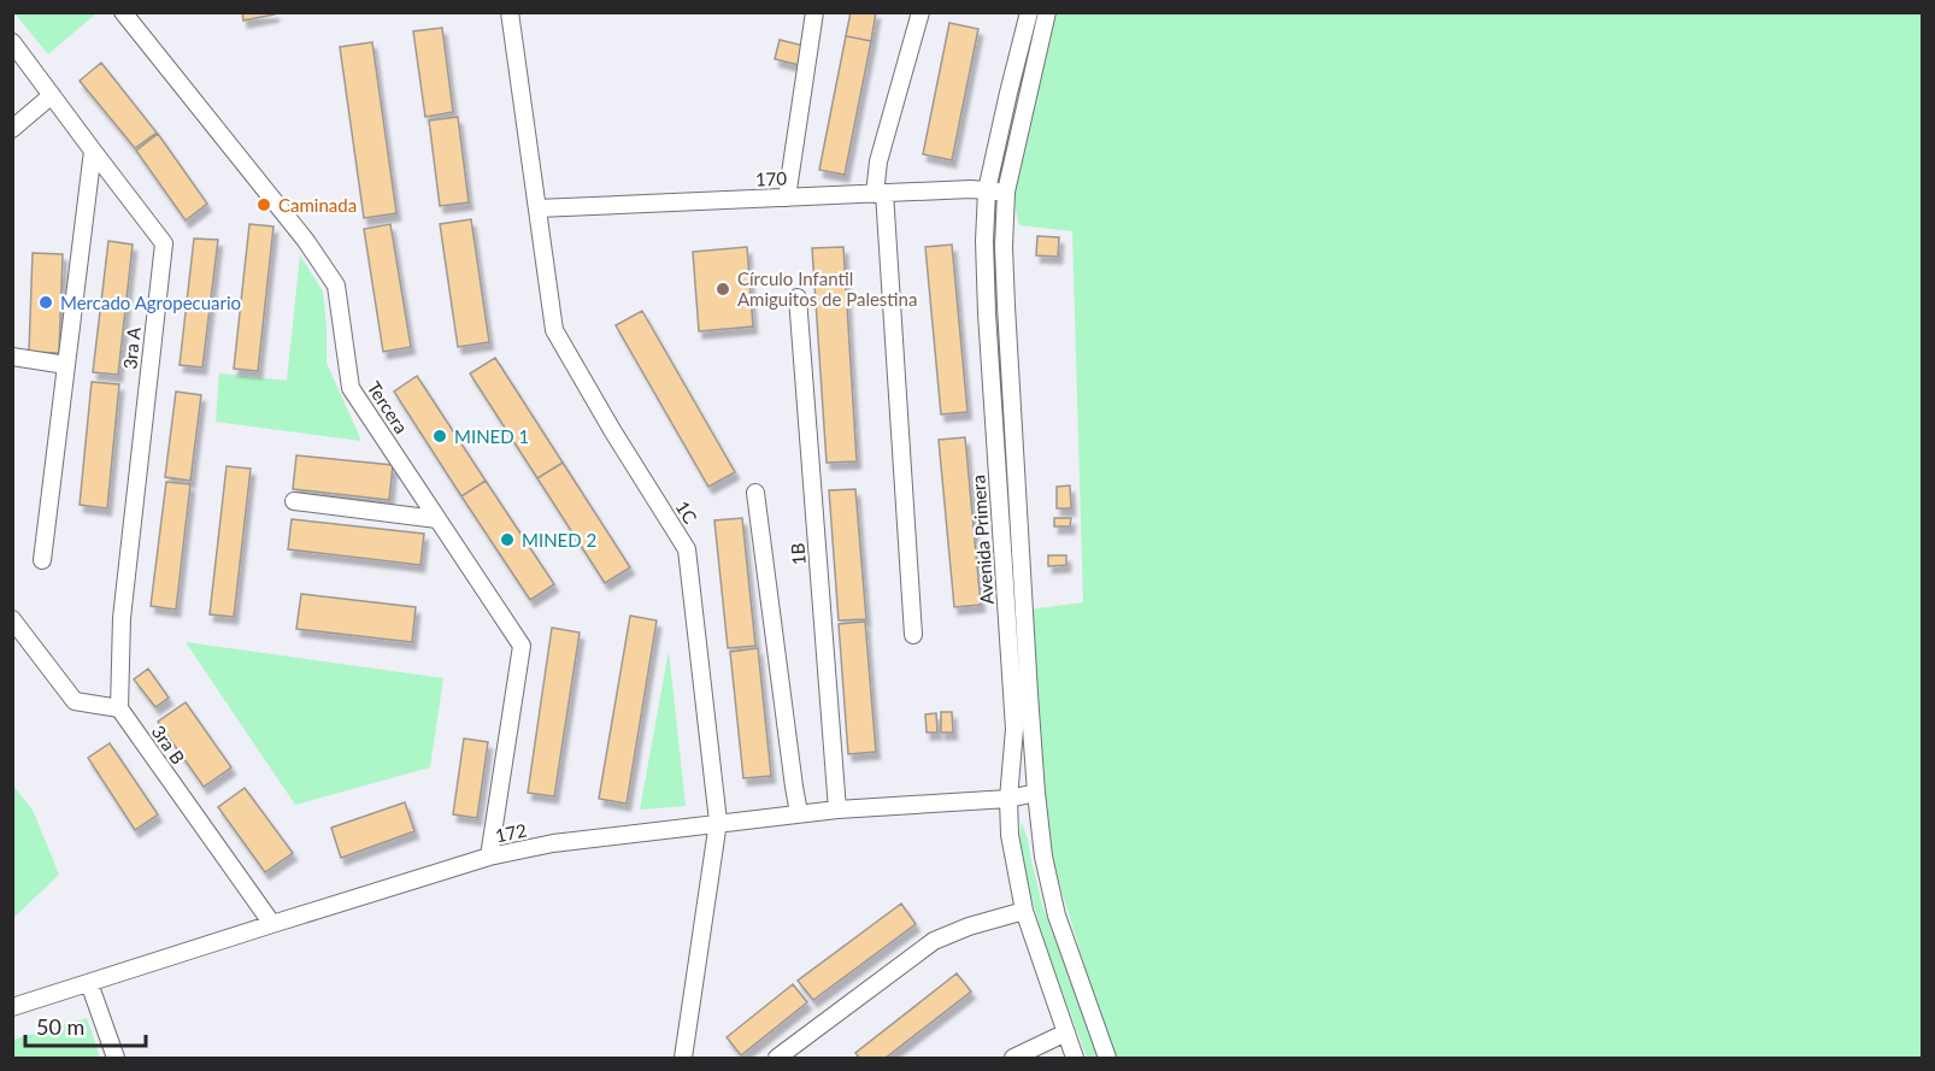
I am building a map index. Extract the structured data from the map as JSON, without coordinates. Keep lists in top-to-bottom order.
{
  "streets": {
    "street": [
      "170",
      "3ra A",
      "Tercera",
      "1C",
      "Avenida Primera",
      "1B",
      "3ra B",
      "172"
    ]
  },
  "crossings": [
    ["170", "1C"],
    ["170", "Avenida Primera"],
    ["3ra A", "3ra B"],
    ["Tercera", "172"],
    ["1C", "172"],
    ["Avenida Primera", "172"],
    ["1B", "172"],
    ["3ra B", "172"]
  ],
  "places": [
    "Caminada",
    "Círculo Infantil Amiguitos de Palestina",
    "Mercado Agropecuario",
    "MINED 1",
    "MINED 2"
  ],
  "scale_bar": "50 m"
}
